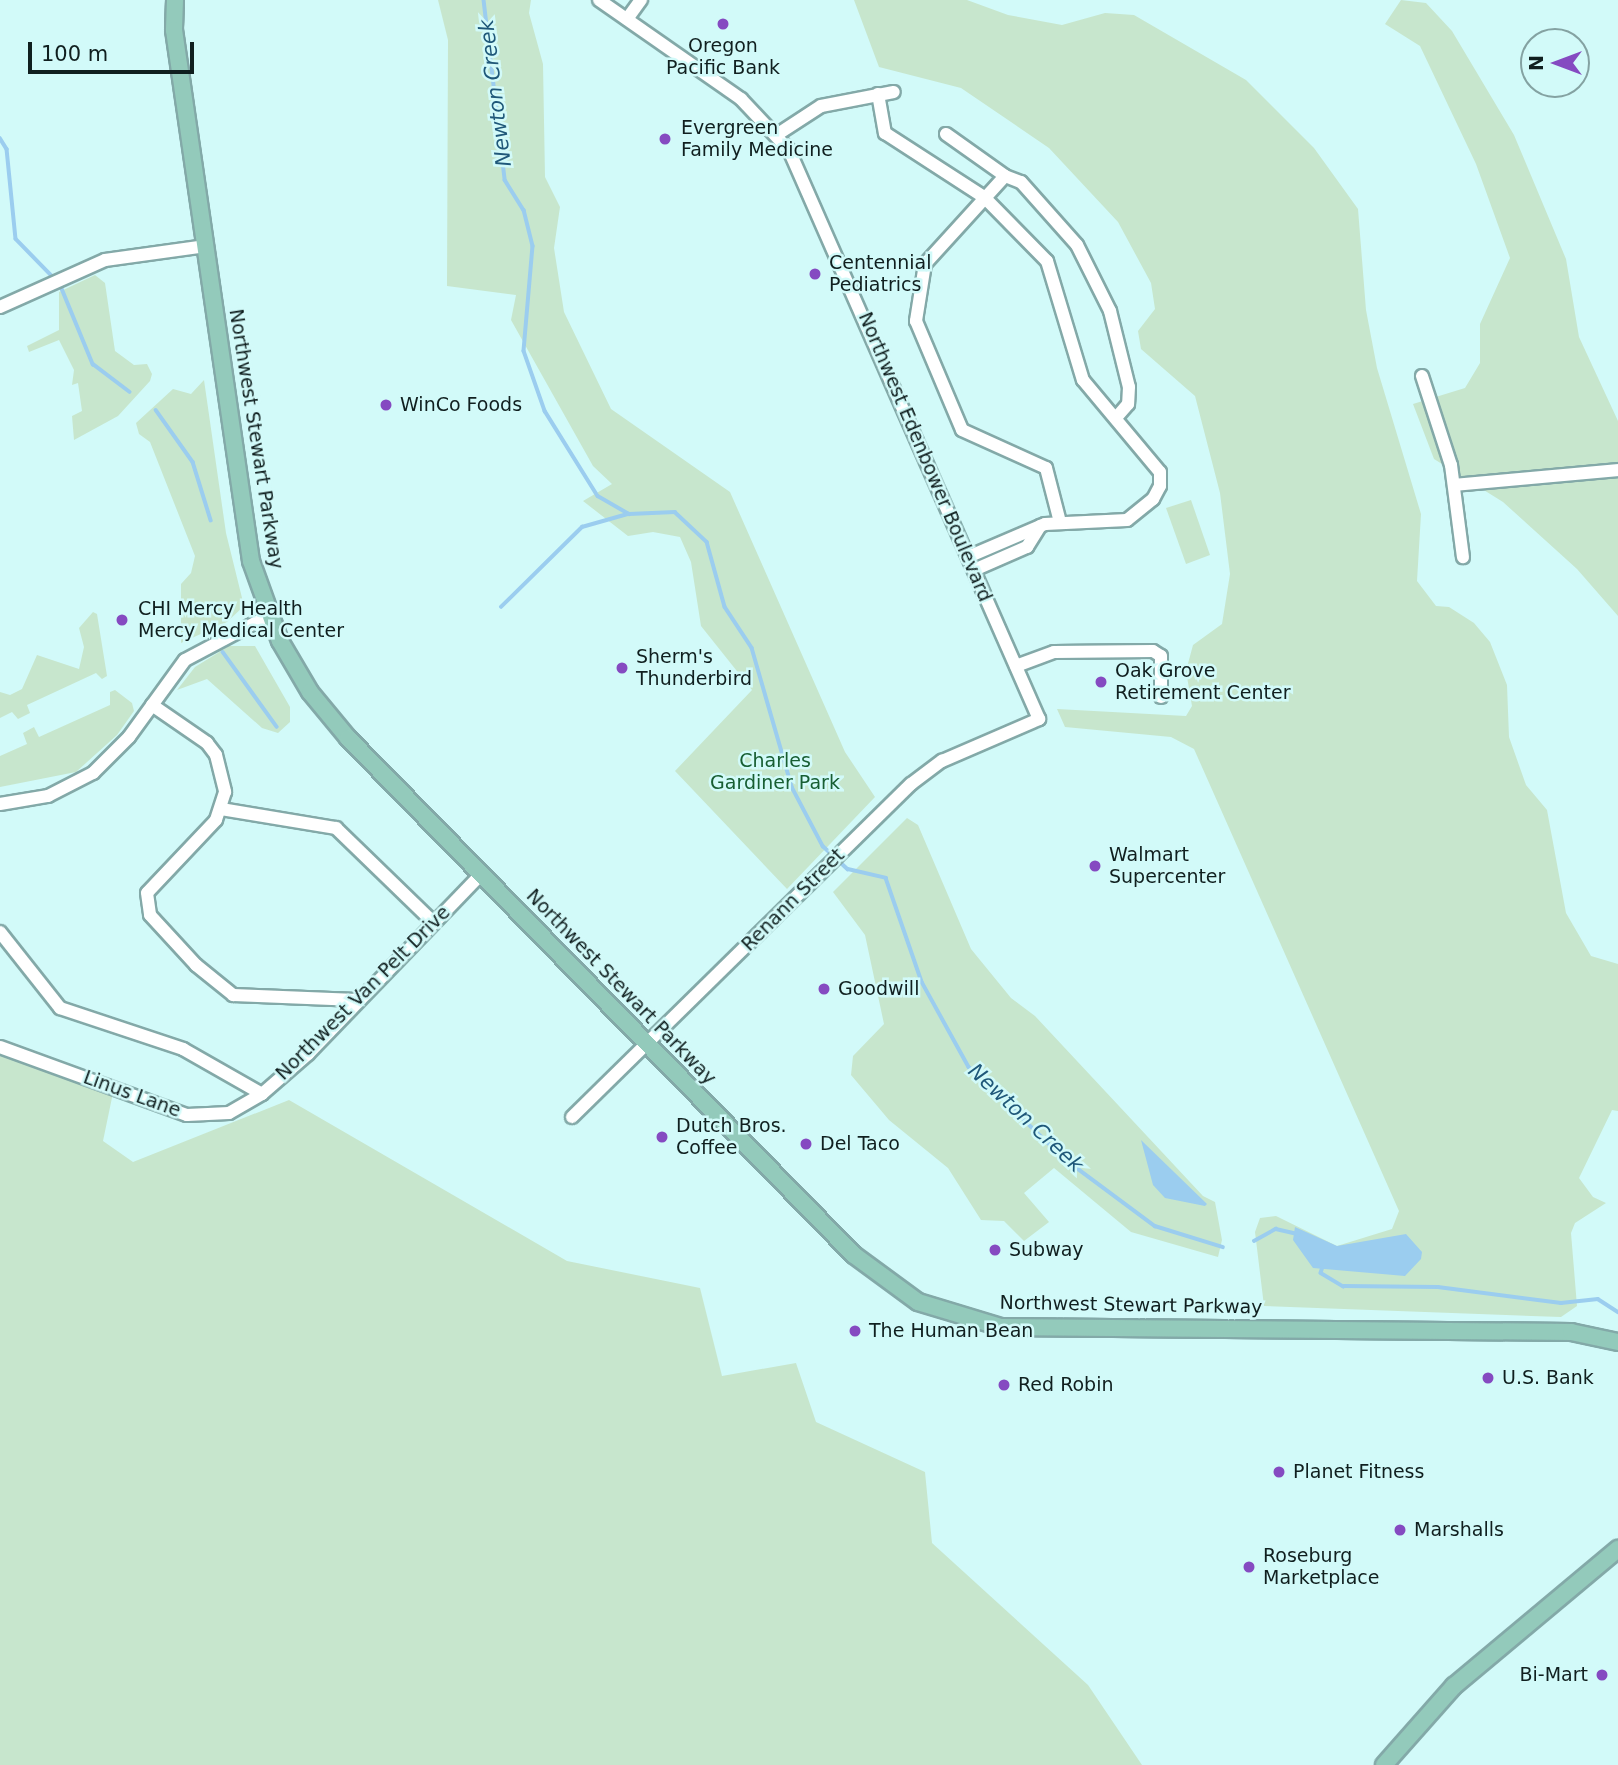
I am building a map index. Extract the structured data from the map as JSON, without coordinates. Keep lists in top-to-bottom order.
{
  "streets": {
    "main road": ["Northwest Stewart Parkway"],
    "street": [
      "Northwest Edenbower Boulevard",
      "Renann Street",
      "Northwest Van Pelt Drive",
      "Linus Lane"
    ]
  },
  "crossings": [
    ["Northwest Stewart Parkway", "Renann Street"],
    ["Northwest Stewart Parkway", "Northwest Van Pelt Drive"],
    ["Northwest Edenbower Boulevard", "Renann Street"],
    ["Northwest Van Pelt Drive", "Linus Lane"]
  ],
  "water": ["Newton Creek"],
  "parks": ["Charles Gardiner Park"],
  "places": [
    "Oregon Pacific Bank",
    "Evergreen Family Medicine",
    "Centennial Pediatrics",
    "WinCo Foods",
    "CHI Mercy Health Mercy Medical Center",
    "Sherm's Thunderbird",
    "Oak Grove Retirement Center",
    "Walmart Supercenter",
    "Goodwill",
    "Dutch Bros. Coffee",
    "Del Taco",
    "Subway",
    "The Human Bean",
    "U.S. Bank",
    "Red Robin",
    "Planet Fitness",
    "Marshalls",
    "Roseburg Marketplace",
    "Bi-Mart"
  ],
  "scale_bar": "100 m",
  "north": "left"
}
